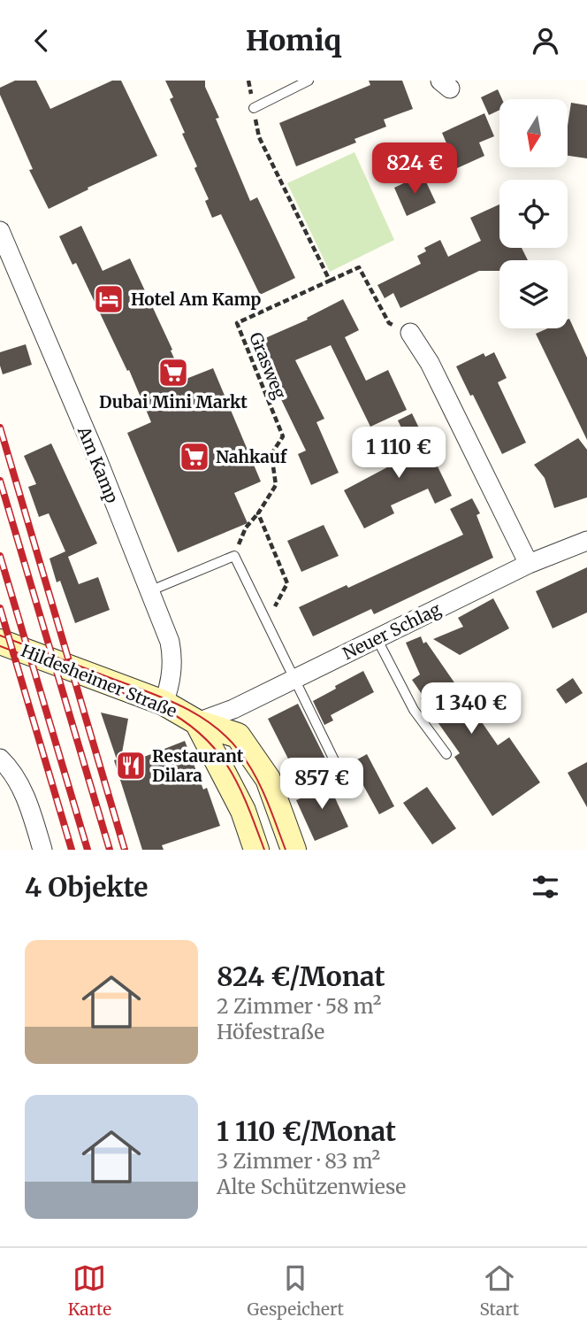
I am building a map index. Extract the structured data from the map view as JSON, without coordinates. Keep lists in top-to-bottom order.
{
  "streets": {
    "street": ["Am Kamp", "Neuer Schlag", "Hildesheimer Straße"],
    "path": ["Grasweg"]
  },
  "crossings": [
    ["Am Kamp", "Hildesheimer Straße"],
    ["Neuer Schlag", "Hildesheimer Straße"]
  ],
  "places": {
    "hotel": ["Hotel Am Kamp"],
    "supermarket": ["Dubai Mini Markt", "Nahkauf"],
    "restaurant": ["Restaurant Dilara"]
  },
  "north": "bottom",
  "page": {
    "header": "Homiq",
    "price": [
      "824 €",
      "1 110 €",
      "1 340 €",
      "857 €"
    ],
    "heading": "4 Objekte",
    "list": [
      {
        "name": "824 €/Monat",
        "note": "2 Zimmer · 58 m² · Höfestraße"
      },
      {
        "name": "1 110 €/Monat",
        "note": "3 Zimmer · 83 m² · Alte Schützenwiese"
      }
    ],
    "tabs": ["Karte", "Gespeichert", "Start"]
  }
}
